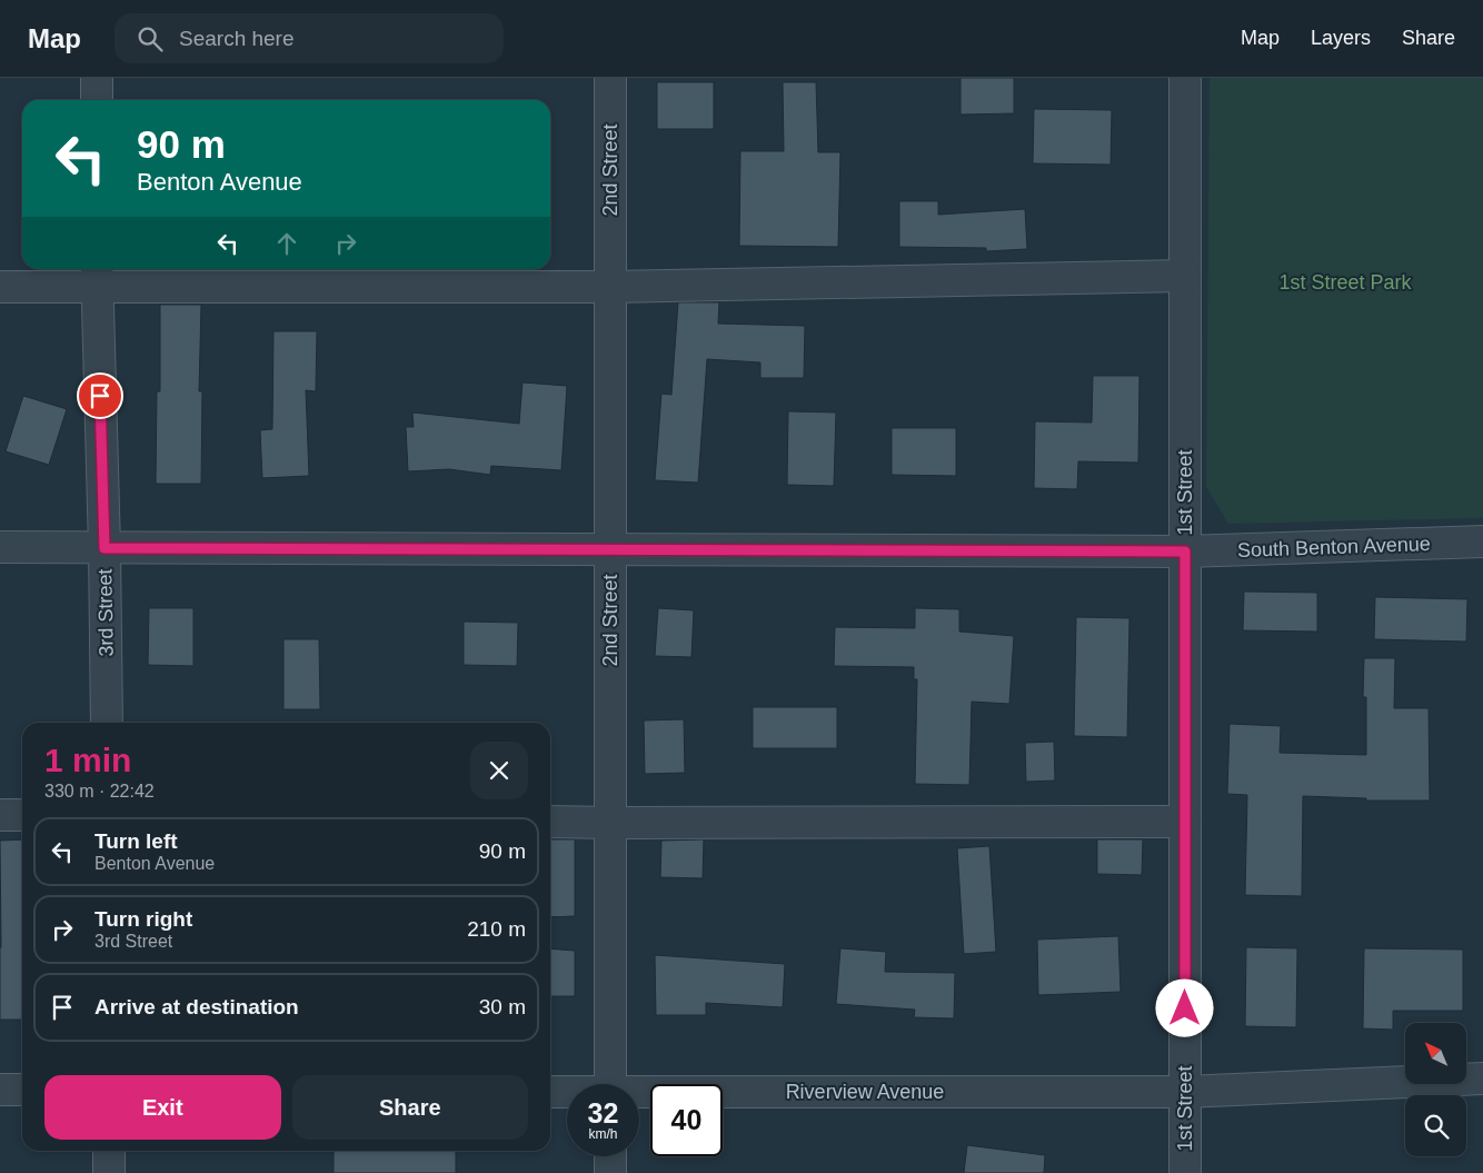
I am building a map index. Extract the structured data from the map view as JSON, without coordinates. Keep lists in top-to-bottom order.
{
  "streets": {
    "street": [
      "2nd Street",
      "1st Street",
      "South Benton Avenue",
      "3rd Street",
      "Riverview Avenue"
    ]
  },
  "crossings": [
    ["2nd Street", "South Benton Avenue"],
    ["1st Street", "South Benton Avenue"],
    ["1st Street", "Riverview Avenue"],
    ["South Benton Avenue", "3rd Street"]
  ],
  "parks": ["1st Street Park"],
  "north": "top left",
  "page": {
    "header": "Map",
    "search": "Search here",
    "nav": ["Map", "Layers", "Share"],
    "turn": ["90 m", "Benton Avenue"],
    "heading": ["1 min", "330 m · 22:42"],
    "list": [
      {
        "name": "Turn left",
        "note": "Benton Avenue",
        "value": "90 m"
      },
      {
        "name": "Turn right",
        "note": "3rd Street",
        "value": "210 m"
      },
      {
        "name": "Arrive at destination",
        "value": "30 m"
      }
    ],
    "buttons": ["Exit", "Share"],
    "speed": "32 km/h",
    "limit": "40"
  }
}
